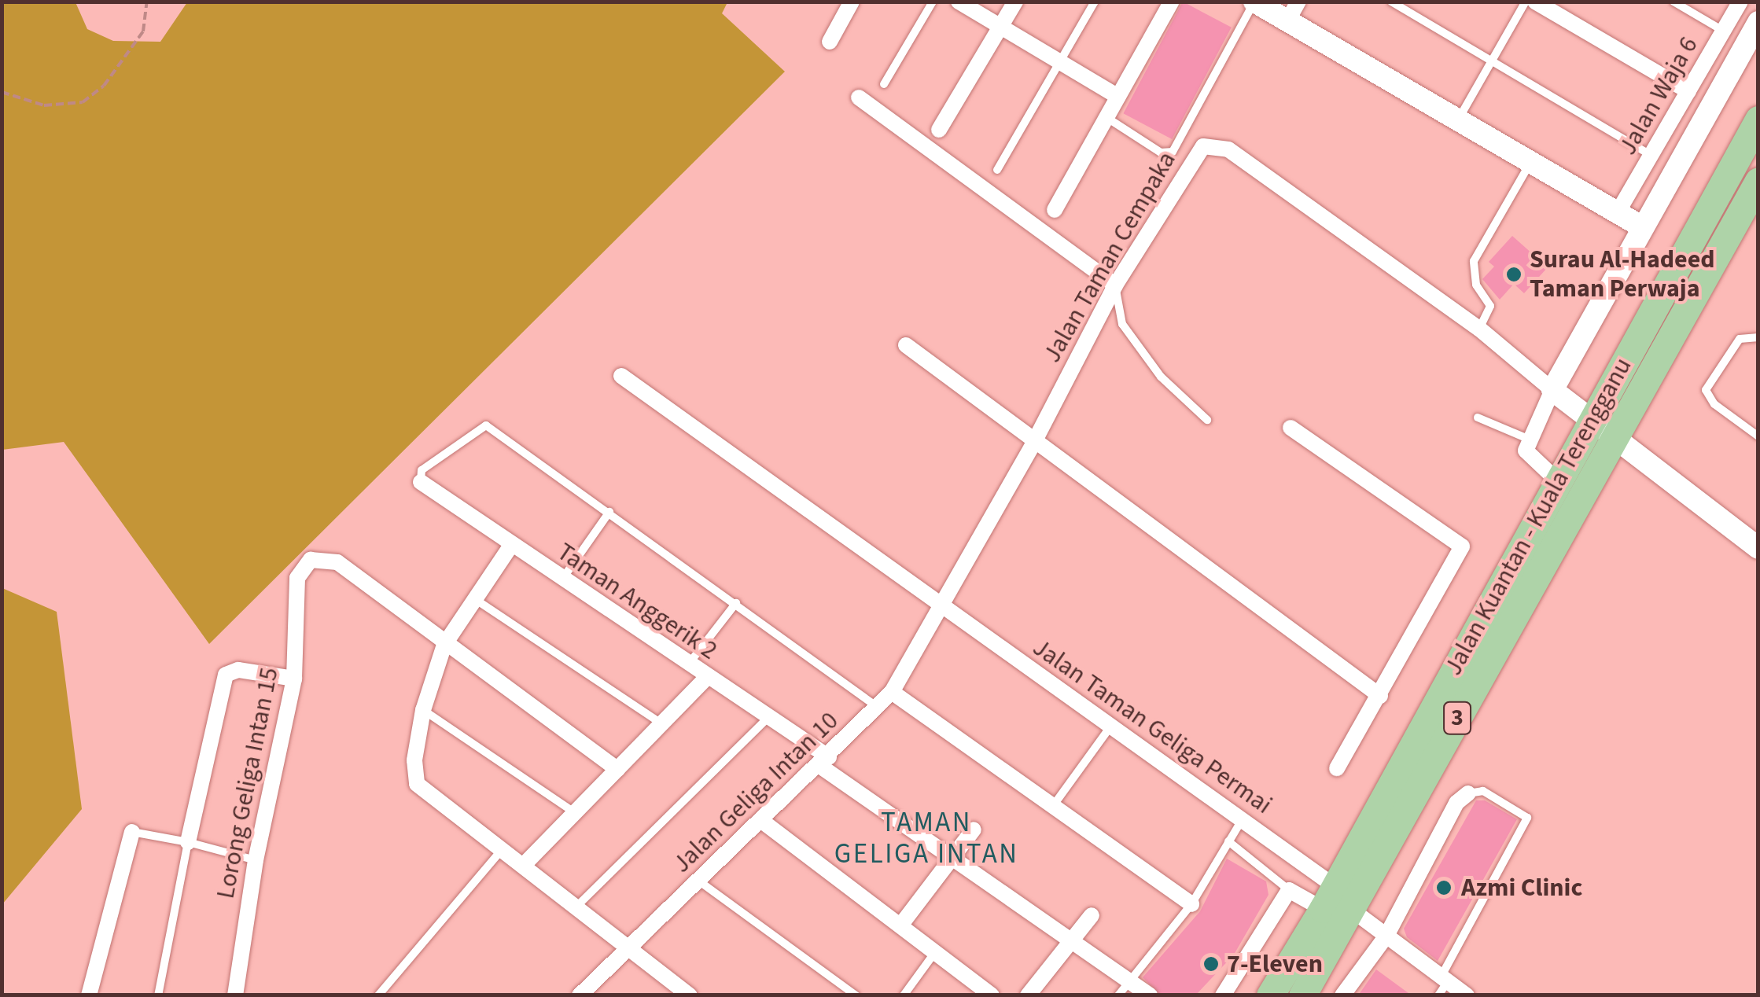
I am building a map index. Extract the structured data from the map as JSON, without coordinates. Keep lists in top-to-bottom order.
{
  "streets": {
    "highway": ["Jalan Kuantan - Kuala Terengganu", "3"],
    "street": [
      "Jalan Waja 6",
      "Jalan Taman Cempaka",
      "Taman Anggerik 2",
      "Jalan Taman Geliga Permai",
      "Lorong Geliga Intan 15",
      "Jalan Geliga Intan 10"
    ]
  },
  "crossings": [
    ["Jalan Taman Cempaka", "Jalan Taman Geliga Permai"],
    ["Jalan Taman Cempaka", "Jalan Geliga Intan 10"],
    ["Jalan Kuantan - Kuala Terengganu", "Jalan Taman Geliga Permai"],
    ["Taman Anggerik 2", "Jalan Geliga Intan 10"],
    ["Jalan Taman Geliga Permai", "Jalan Geliga Intan 10"]
  ],
  "districts": ["TAMAN GELIGA INTAN"],
  "places": ["Surau Al-Hadeed Taman Perwaja", "Azmi Clinic", "7-Eleven"]
}
